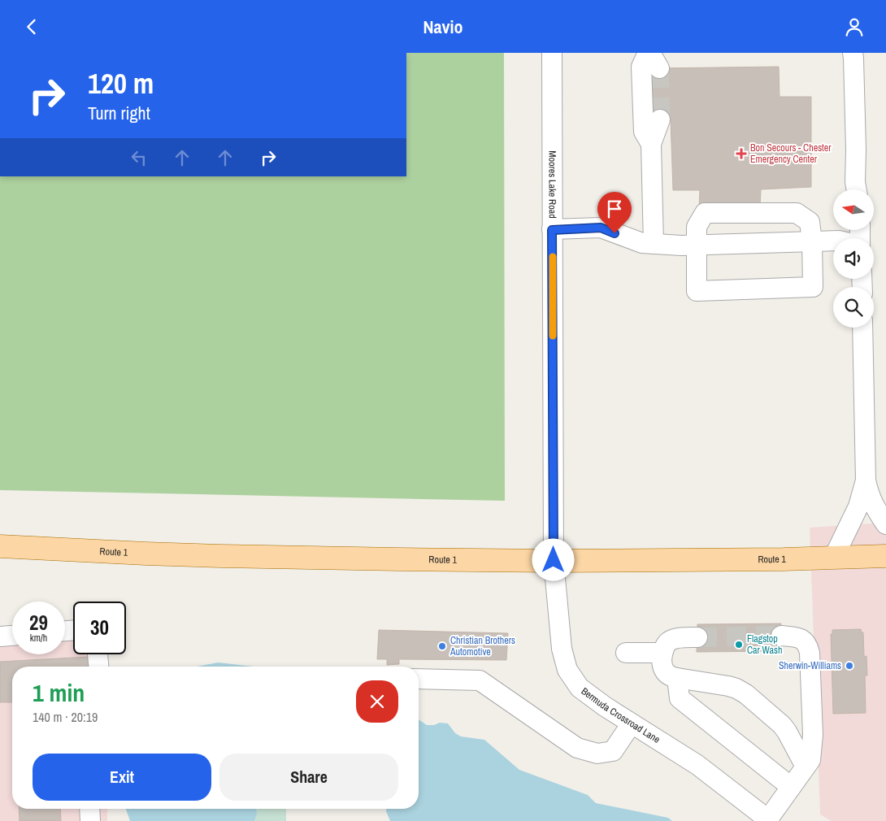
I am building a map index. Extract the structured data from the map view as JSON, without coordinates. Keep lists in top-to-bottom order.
{
  "streets": {
    "main road": ["Route 1"],
    "street": ["Moores Lake Road", "Bermuda Crossroad Lane"]
  },
  "crossings": [
    ["Moores Lake Road", "Route 1"],
    ["Moores Lake Road", "Bermuda Crossroad Lane"],
    ["Route 1", "Bermuda Crossroad Lane"]
  ],
  "places": {
    "health": ["Bon Secours - Chester Emergency Center"],
    "other": ["Flagstop Car Wash", "Christian Brothers Automotive", "Sherwin-Williams"]
  },
  "north": "left",
  "page": {
    "header": "Navio",
    "turn": ["120 m", "Turn right"],
    "speed": "29 km/h",
    "limit": "30",
    "heading": ["1 min", "140 m · 20:19"],
    "buttons": ["Exit", "Share"]
  }
}
